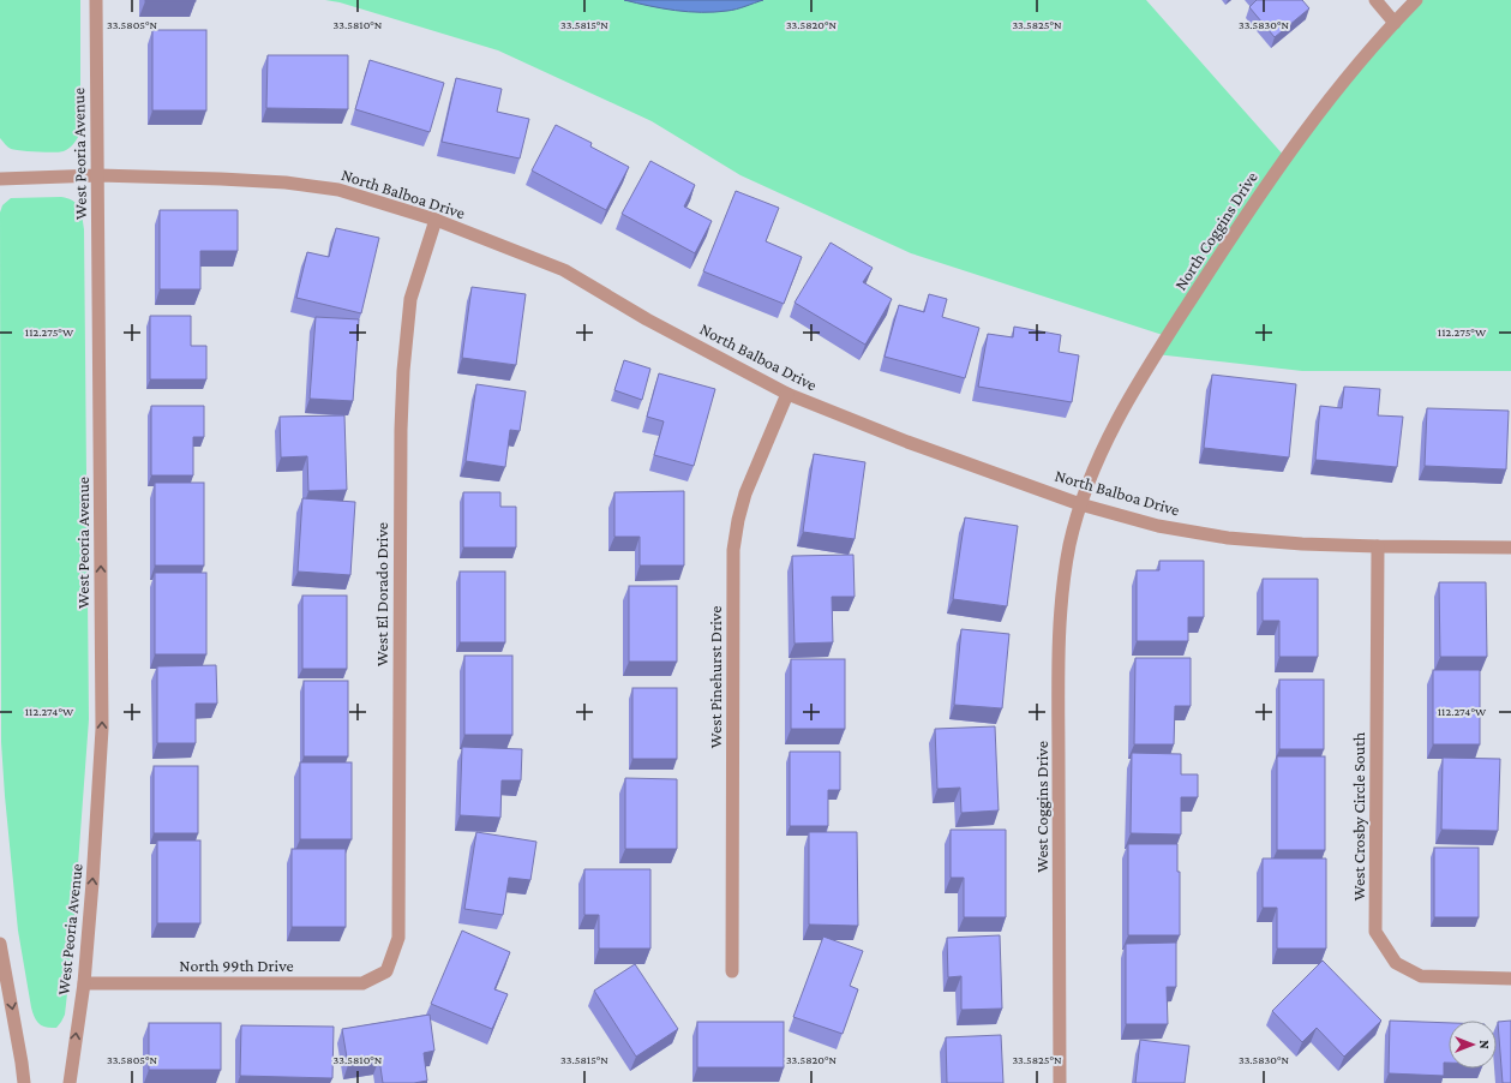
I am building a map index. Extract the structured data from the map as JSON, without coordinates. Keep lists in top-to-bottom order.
{
  "streets": {
    "street": [
      "West Peoria Avenue",
      "North Balboa Drive",
      "North Coggins Drive",
      "West El Dorado Drive",
      "West Pinehurst Drive",
      "West Coggins Drive",
      "West Crosby Circle South",
      "North 99th Drive"
    ]
  },
  "crossings": [
    ["West Peoria Avenue", "North Balboa Drive"],
    ["West Peoria Avenue", "North 99th Drive"],
    ["North Balboa Drive", "North Coggins Drive"],
    ["North Balboa Drive", "West El Dorado Drive"],
    ["North Balboa Drive", "West Pinehurst Drive"],
    ["North Balboa Drive", "West Coggins Drive"],
    ["North Balboa Drive", "West Crosby Circle South"],
    ["North Coggins Drive", "West Coggins Drive"],
    ["West El Dorado Drive", "North 99th Drive"]
  ],
  "one_way": ["West Peoria Avenue"],
  "north": "right",
  "coordinates": [
    "33.5805°N",
    "33.5810°N",
    "33.5815°N",
    "33.5820°N",
    "33.5825°N",
    "33.5830°N",
    "112.275°W",
    "112.274°W"
  ]
}
